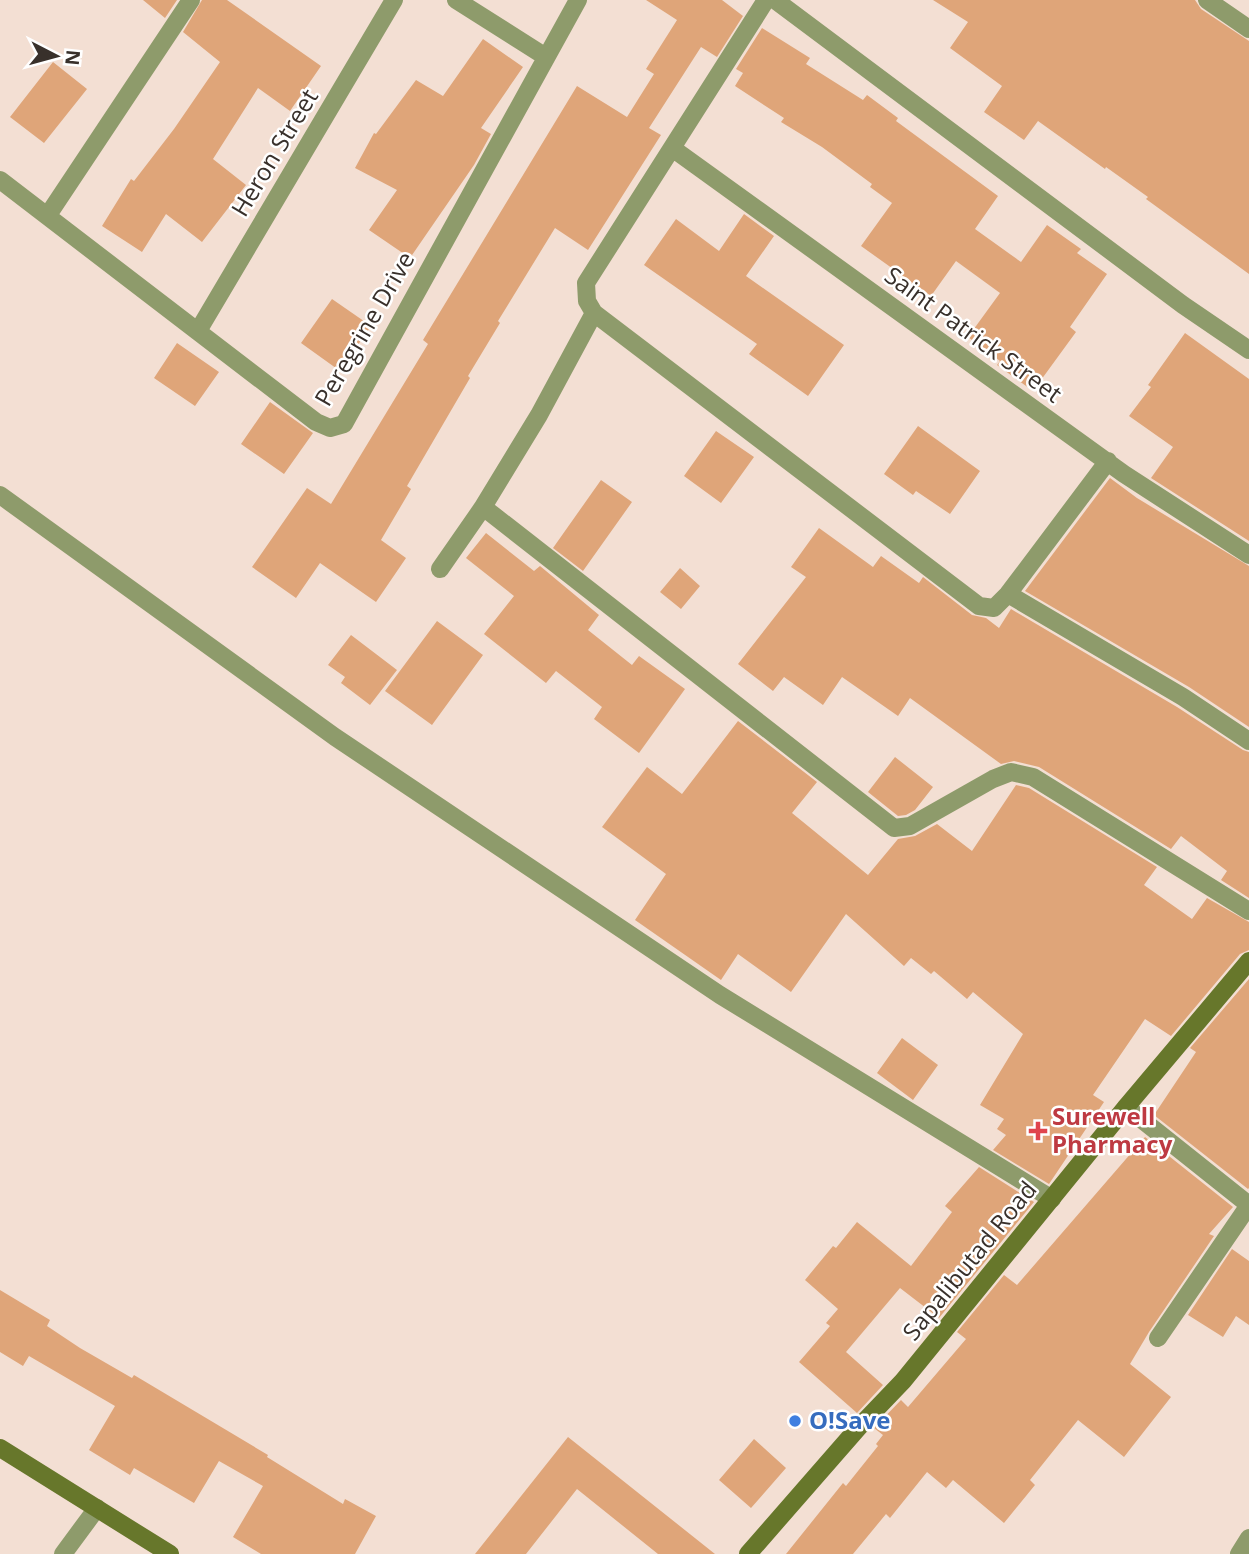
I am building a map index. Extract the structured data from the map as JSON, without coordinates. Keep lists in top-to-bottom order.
{
  "streets": {
    "street": [
      "Heron Street",
      "Peregrine Drive",
      "Saint Patrick Street",
      "Sapalibutad Road"
    ]
  },
  "crossings": [
    ["Heron Street", "Peregrine Drive"]
  ],
  "places": {
    "health": ["Surewell Pharmacy"],
    "other": ["O!Save"]
  },
  "north": "right"
}
